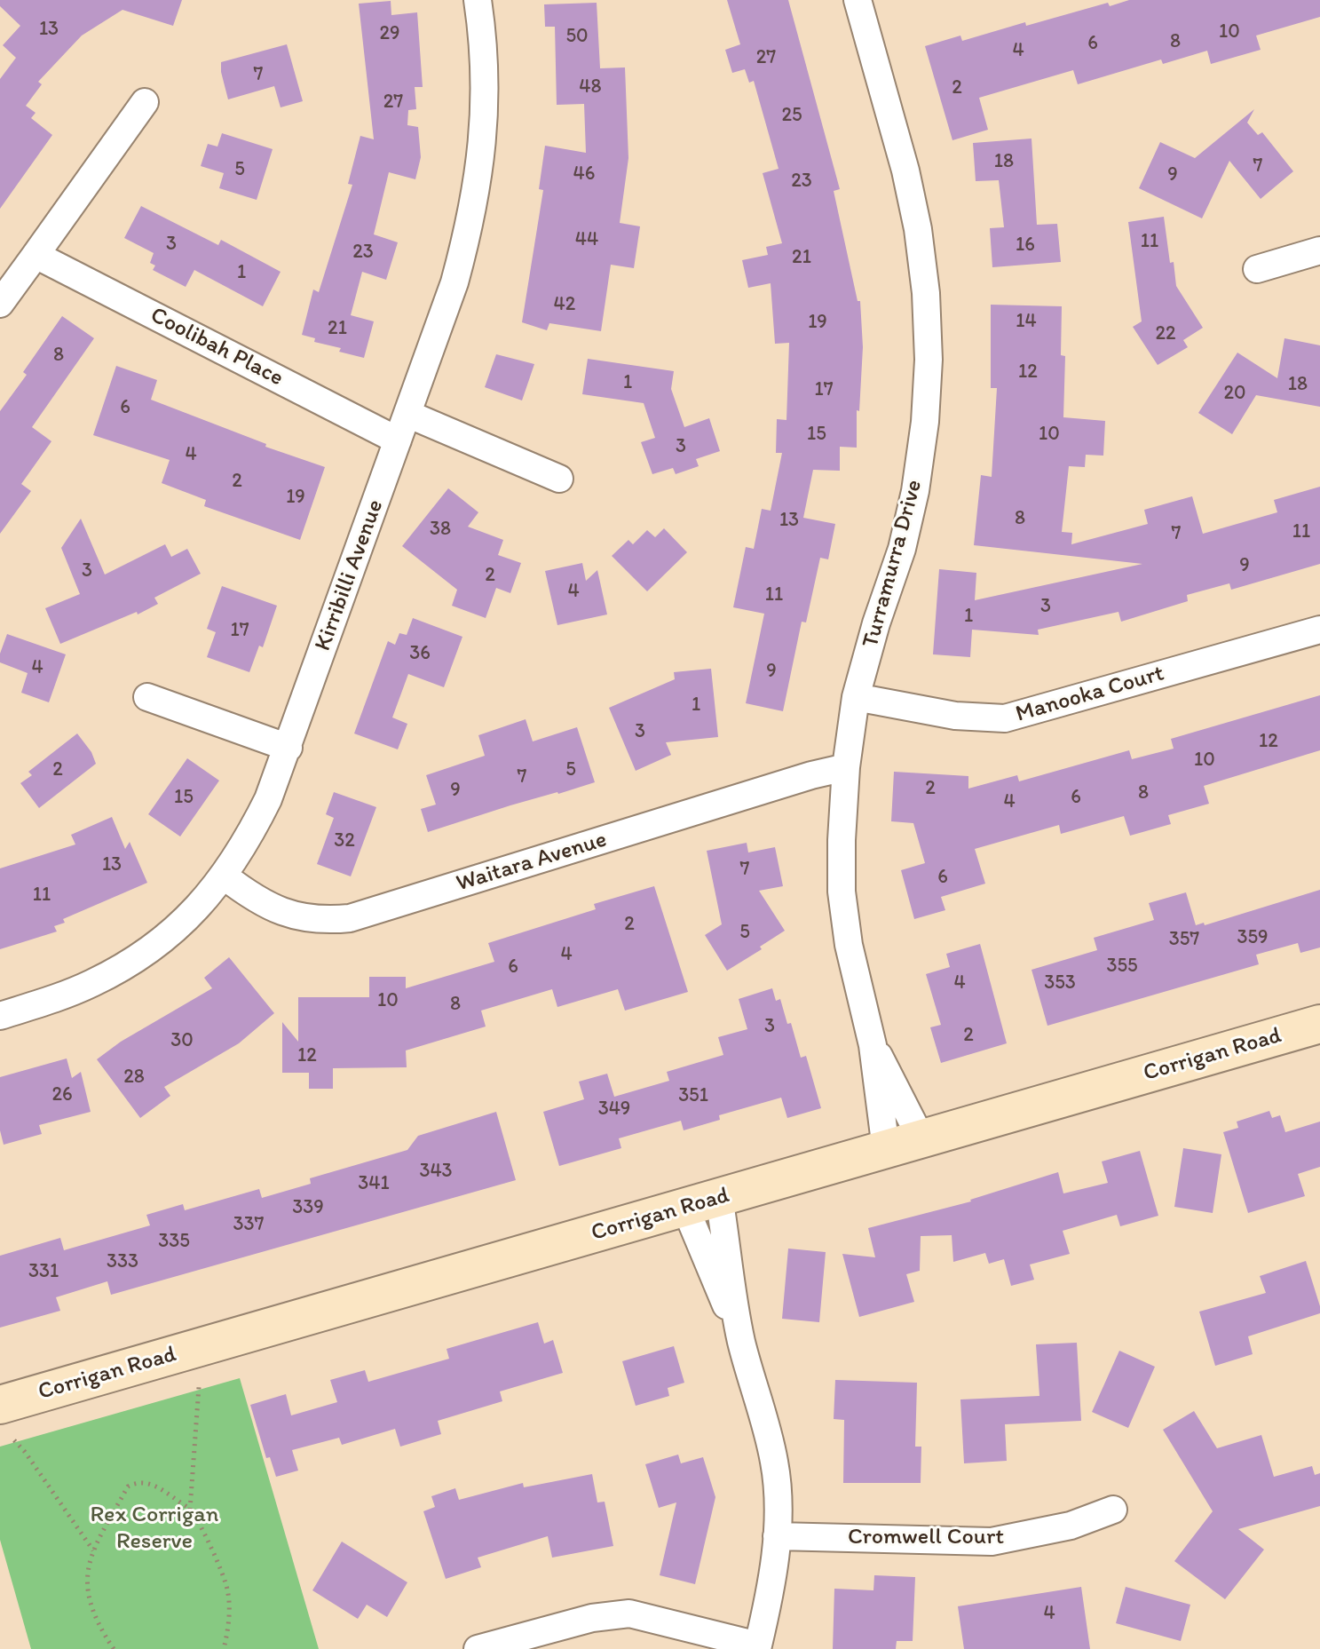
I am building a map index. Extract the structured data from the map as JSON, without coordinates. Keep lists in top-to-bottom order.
{
  "streets": {
    "main road": ["Corrigan Road"],
    "street": [
      "Coolibah Place",
      "Turramurra Drive",
      "Kirribilli Avenue",
      "Manooka Court",
      "Waitara Avenue",
      "Cromwell Court"
    ]
  },
  "crossings": [
    ["Coolibah Place", "Kirribilli Avenue"],
    ["Turramurra Drive", "Manooka Court"],
    ["Turramurra Drive", "Waitara Avenue"],
    ["Turramurra Drive", "Corrigan Road"],
    ["Kirribilli Avenue", "Waitara Avenue"]
  ],
  "parks": ["Rex Corrigan Reserve"],
  "house_numbers": [
    "13",
    "10",
    "29",
    "50",
    "8",
    "6",
    "4",
    "27",
    "7",
    "48",
    "2",
    "27",
    "25",
    "18",
    "7",
    "5",
    "46",
    "9",
    "23",
    "44",
    "11",
    "3",
    "16",
    "23",
    "21",
    "1",
    "42",
    "14",
    "19",
    "21",
    "22",
    "8",
    "12",
    "1",
    "18",
    "17",
    "20",
    "6",
    "15",
    "10",
    "3",
    "4",
    "2",
    "19",
    "8",
    "13",
    "38",
    "11",
    "7",
    "9",
    "3",
    "2",
    "4",
    "11",
    "3",
    "1",
    "17",
    "36",
    "4",
    "9",
    "1",
    "3",
    "12",
    "10",
    "2",
    "5",
    "7",
    "2",
    "9",
    "8",
    "15",
    "6",
    "4",
    "32",
    "13",
    "7",
    "6",
    "11",
    "2",
    "5",
    "359",
    "357",
    "4",
    "355",
    "6",
    "4",
    "353",
    "10",
    "8",
    "3",
    "2",
    "30",
    "12",
    "28",
    "26",
    "351",
    "349",
    "343",
    "341",
    "339",
    "337",
    "335",
    "333",
    "331",
    "4"
  ]
}
